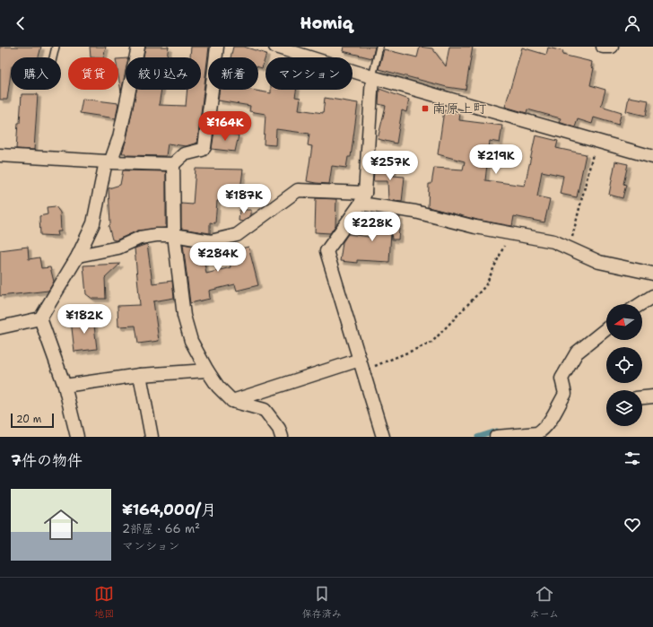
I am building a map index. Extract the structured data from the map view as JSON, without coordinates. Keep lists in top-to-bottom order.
{
  "places": {
    "transit": ["南原上町"]
  },
  "scale_bar": "20 m",
  "north": "left",
  "page": {
    "header": "Homiq",
    "chip": [
      "購入",
      "賃貸",
      "絞り込み",
      "新着",
      "マンション"
    ],
    "price": [
      "¥164K",
      "¥219K",
      "¥257K",
      "¥187K",
      "¥228K",
      "¥284K",
      "¥182K"
    ],
    "scale": "20 m",
    "heading": "7件の物件",
    "list": [
      {
        "name": "¥164,000/月",
        "note": "2部屋 · 66 m² · マンション"
      }
    ],
    "tabs": ["地図", "保存済み", "ホーム"]
  }
}
